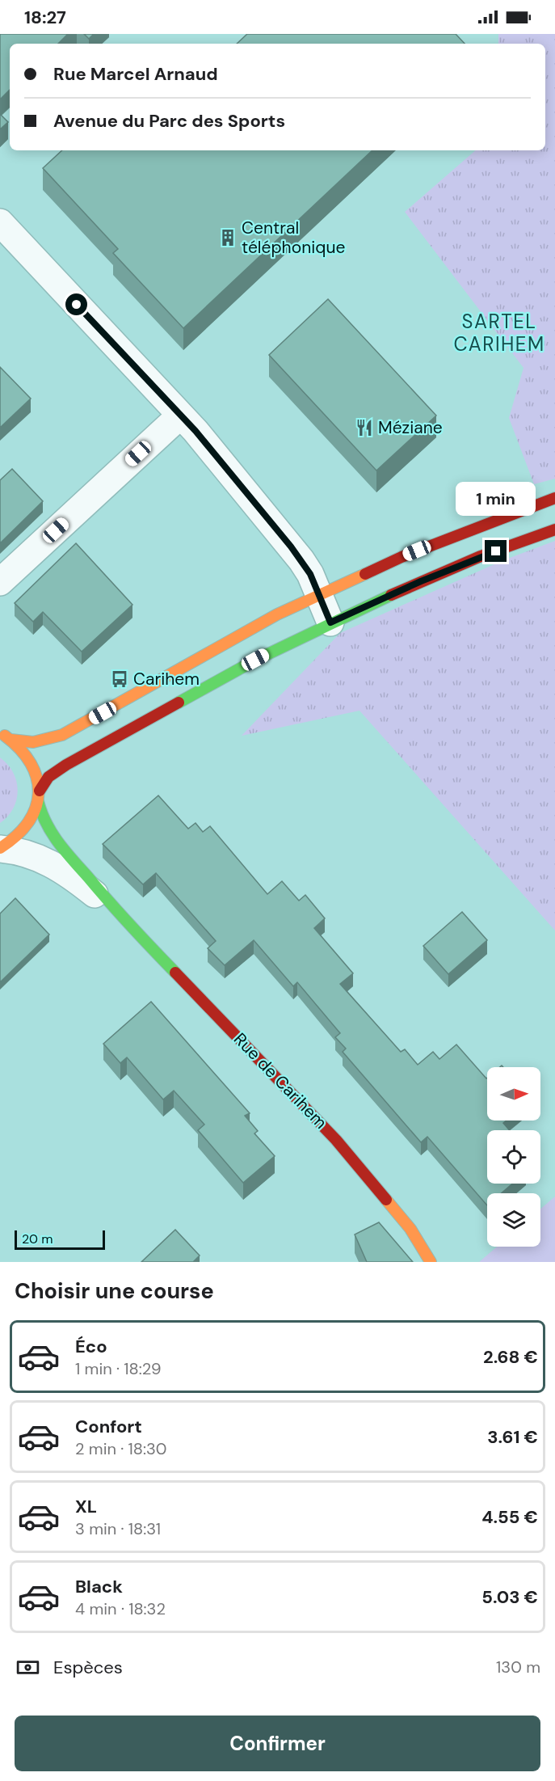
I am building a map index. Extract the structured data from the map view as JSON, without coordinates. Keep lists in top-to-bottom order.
{
  "streets": {
    "main road": ["Rue de Carihem"]
  },
  "districts": ["SARTEL CARIHEM"],
  "places": {
    "building": ["Central téléphonique"],
    "restaurant": ["Méziane"],
    "bus stop": ["Carihem"]
  },
  "scale_bar": "20 m",
  "north": "right",
  "page": {
    "status": "18:27",
    "banner": ["Rue Marcel Arnaud", "Avenue du Parc des Sports"],
    "bubble": "1 min",
    "scale": "20 m",
    "heading": "Choisir une course",
    "list": [
      {
        "name": "Éco",
        "note": "1 min · 18:29",
        "value": "2.68 €"
      },
      {
        "name": "Confort",
        "note": "2 min · 18:30",
        "value": "3.61 €"
      },
      {
        "name": "XL",
        "note": "3 min · 18:31",
        "value": "4.55 €"
      },
      {
        "name": "Black",
        "note": "4 min · 18:32",
        "value": "5.03 €"
      }
    ],
    "pay": ["Espèces", "130 m"],
    "buttons": "Confirmer"
  }
}
